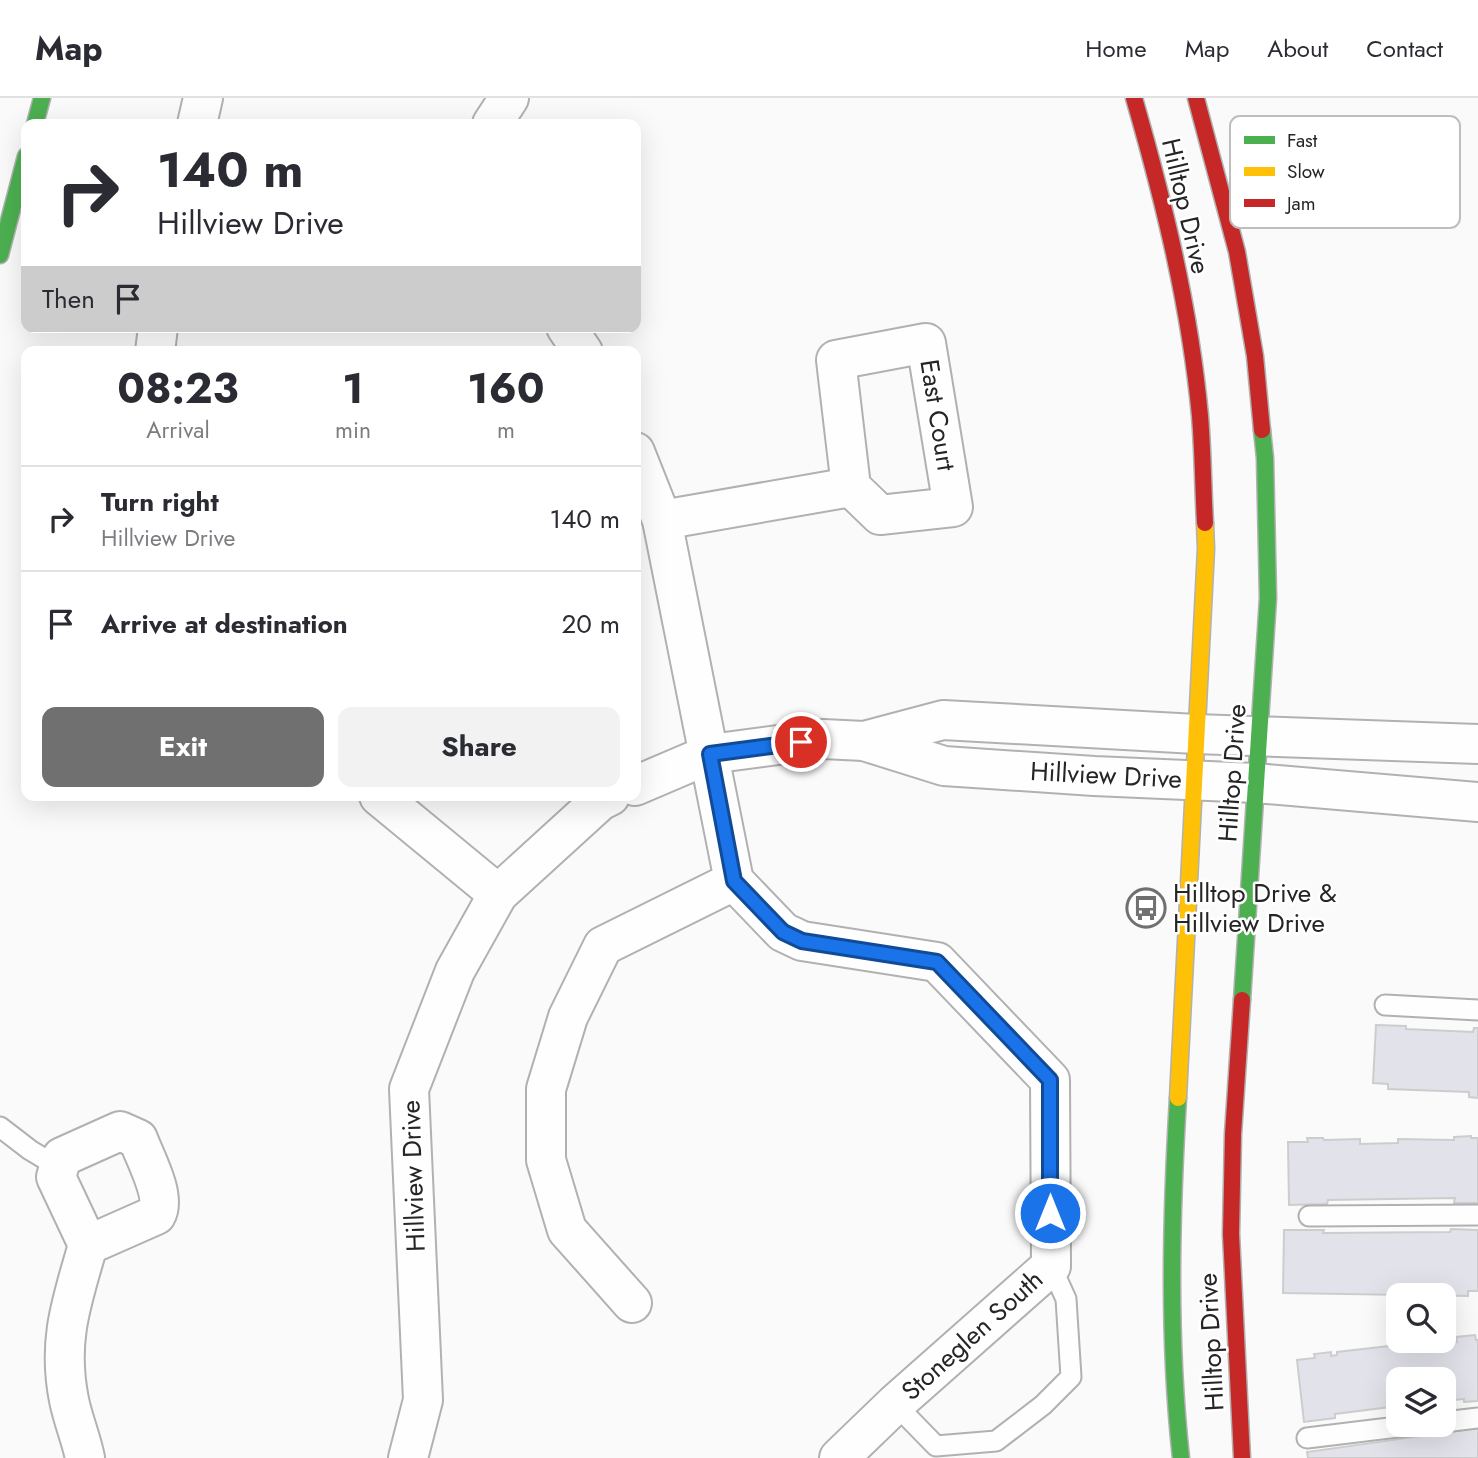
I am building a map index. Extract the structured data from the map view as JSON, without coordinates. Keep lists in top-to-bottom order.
{
  "streets": {
    "main road": ["Hilltop Drive"],
    "street": ["East Court", "Hillview Drive", "Stoneglen South"]
  },
  "crossings": [
    ["Hilltop Drive", "Hillview Drive"]
  ],
  "places": {
    "bus stop": ["Hilltop Drive & Hillview Drive"]
  },
  "legend": ["Fast", "Slow", "Jam"],
  "page": {
    "header": "Map",
    "nav": [
      "Home",
      "Map",
      "About",
      "Contact"
    ],
    "turn": ["140 m", "Hillview Drive"],
    "then": "Then",
    "eta": [
      "08:23",
      "Arrival",
      "1",
      "min",
      "160",
      "m"
    ],
    "list": [
      {
        "name": "Turn right",
        "note": "Hillview Drive",
        "value": "140 m"
      },
      {
        "name": "Arrive at destination",
        "value": "20 m"
      }
    ],
    "buttons": ["Exit", "Share"]
  }
}
